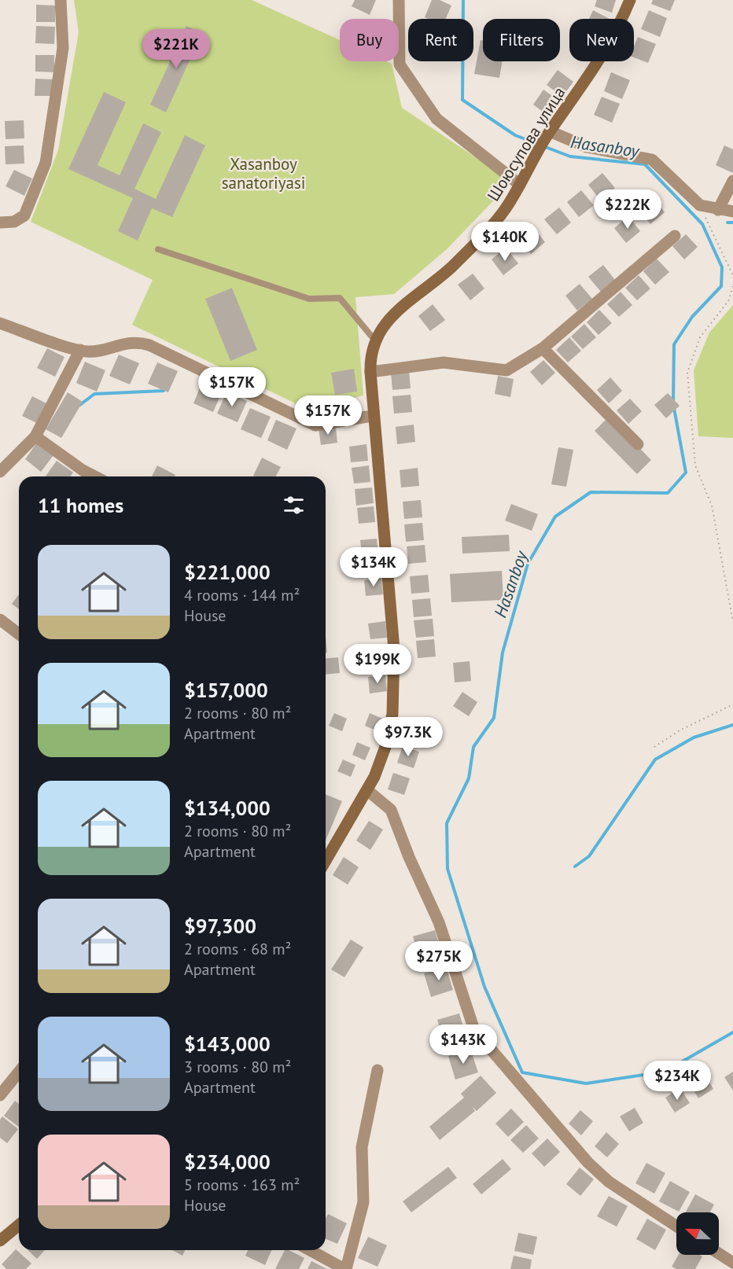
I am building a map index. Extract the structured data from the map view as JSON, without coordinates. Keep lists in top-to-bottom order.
{
  "streets": {
    "street": ["Шоюсупова улица"]
  },
  "water": ["Hasanboy"],
  "parks": ["Xasanboy sanatoriyasi"],
  "north": "left",
  "page": {
    "chip": [
      "Buy",
      "Rent",
      "Filters",
      "New"
    ],
    "price": [
      "$221K",
      "$222K",
      "$140K",
      "$157K",
      "$157K",
      "$134K",
      "$199K",
      "$97.3K",
      "$275K",
      "$143K",
      "$234K"
    ],
    "heading": "11 homes",
    "list": [
      {
        "name": "$221,000",
        "note": "4 rooms · 144 m² · House"
      },
      {
        "name": "$157,000",
        "note": "2 rooms · 80 m² · Apartment"
      },
      {
        "name": "$134,000",
        "note": "2 rooms · 80 m² · Apartment"
      },
      {
        "name": "$97,300",
        "note": "2 rooms · 68 m² · Apartment"
      },
      {
        "name": "$143,000",
        "note": "3 rooms · 80 m² · Apartment"
      },
      {
        "name": "$234,000",
        "note": "5 rooms · 163 m² · House"
      }
    ]
  }
}
